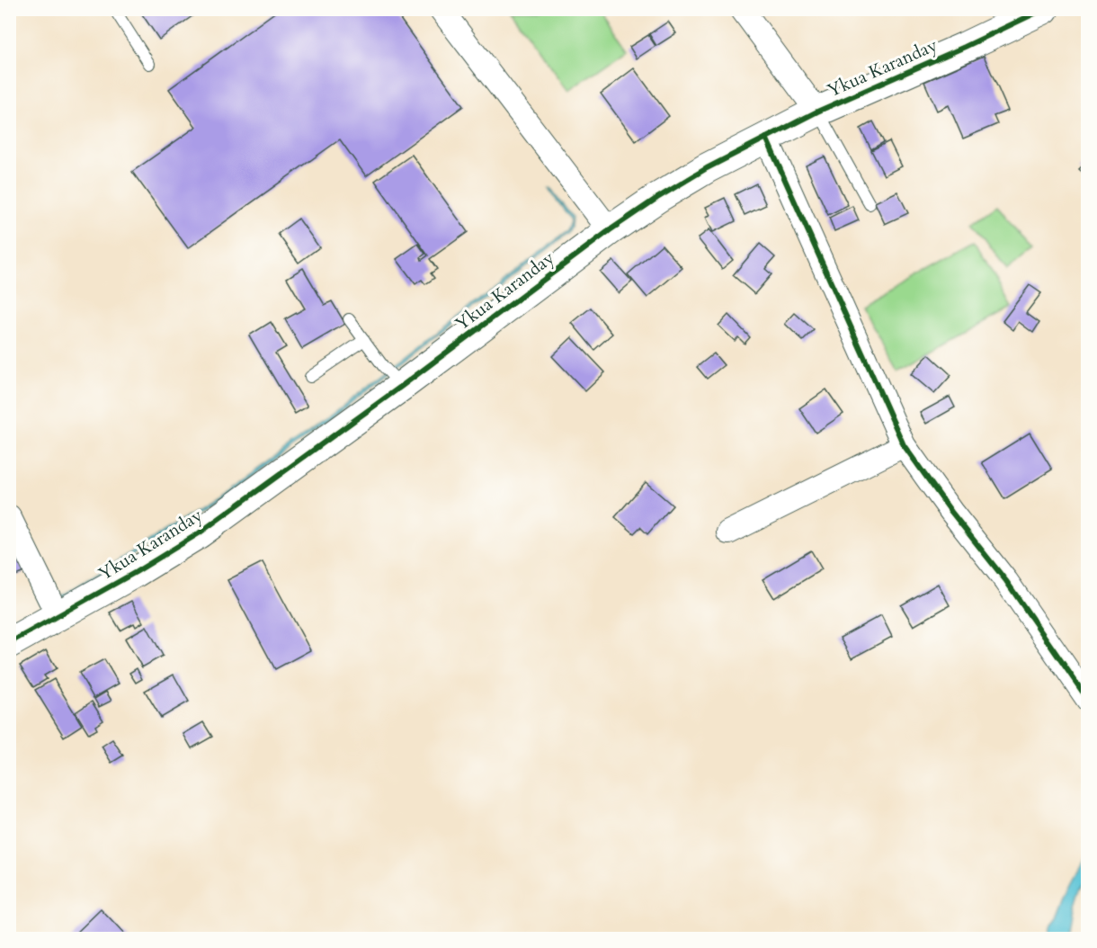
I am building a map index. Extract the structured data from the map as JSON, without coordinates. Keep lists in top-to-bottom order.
{
  "streets": {
    "street": ["Ykua Karanday"]
  }
}
